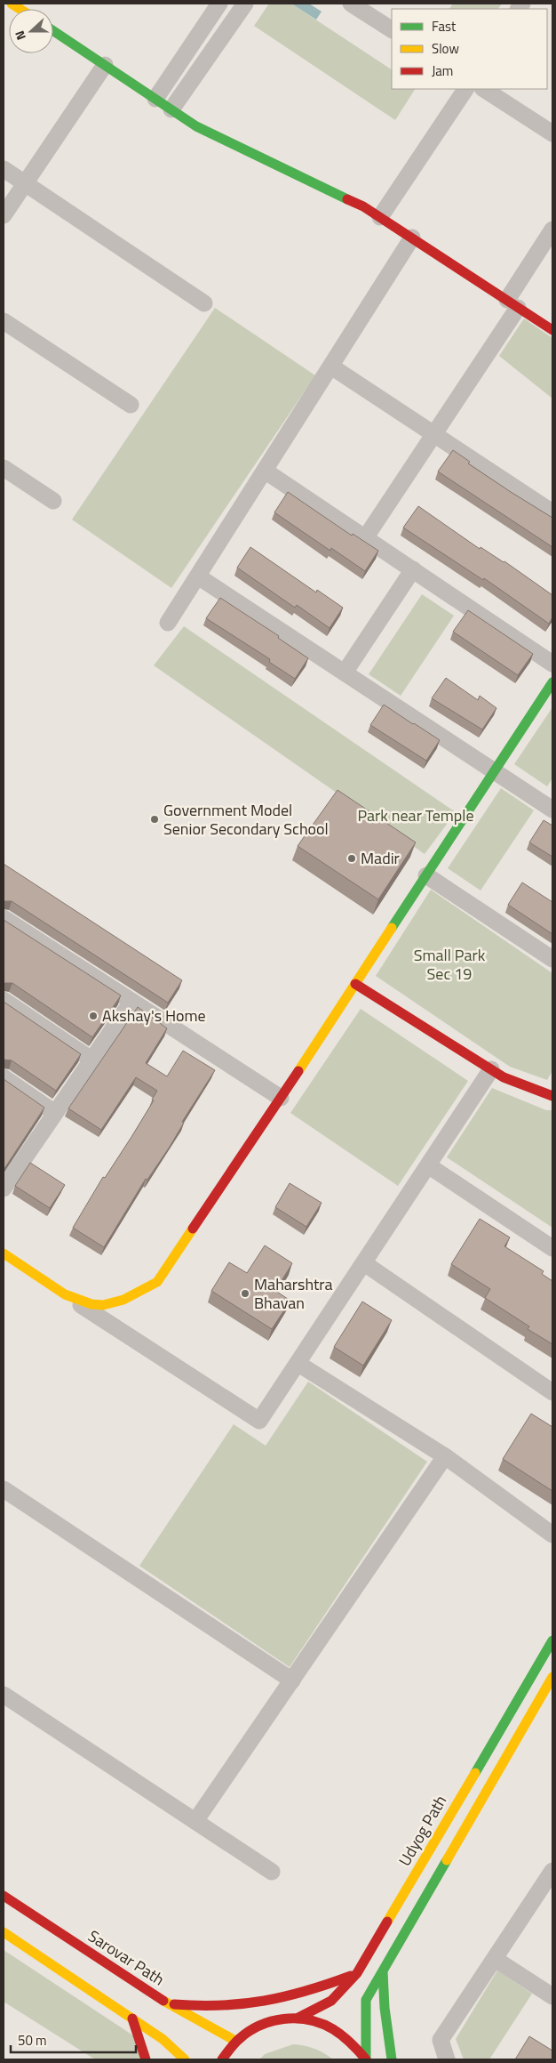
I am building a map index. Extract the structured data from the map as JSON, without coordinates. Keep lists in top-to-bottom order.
{
  "streets": {
    "main road": ["Udyog Path", "Sarovar Path"]
  },
  "parks": ["Park near Temple", "Small Park Sec 19"],
  "places": [
    "Government Model Senior Secondary School",
    "Madir",
    "Akshay's Home",
    "Maharshtra Bhavan"
  ],
  "legend": ["Fast", "Slow", "Jam"],
  "scale_bar": "50 m",
  "north": "left"
}
